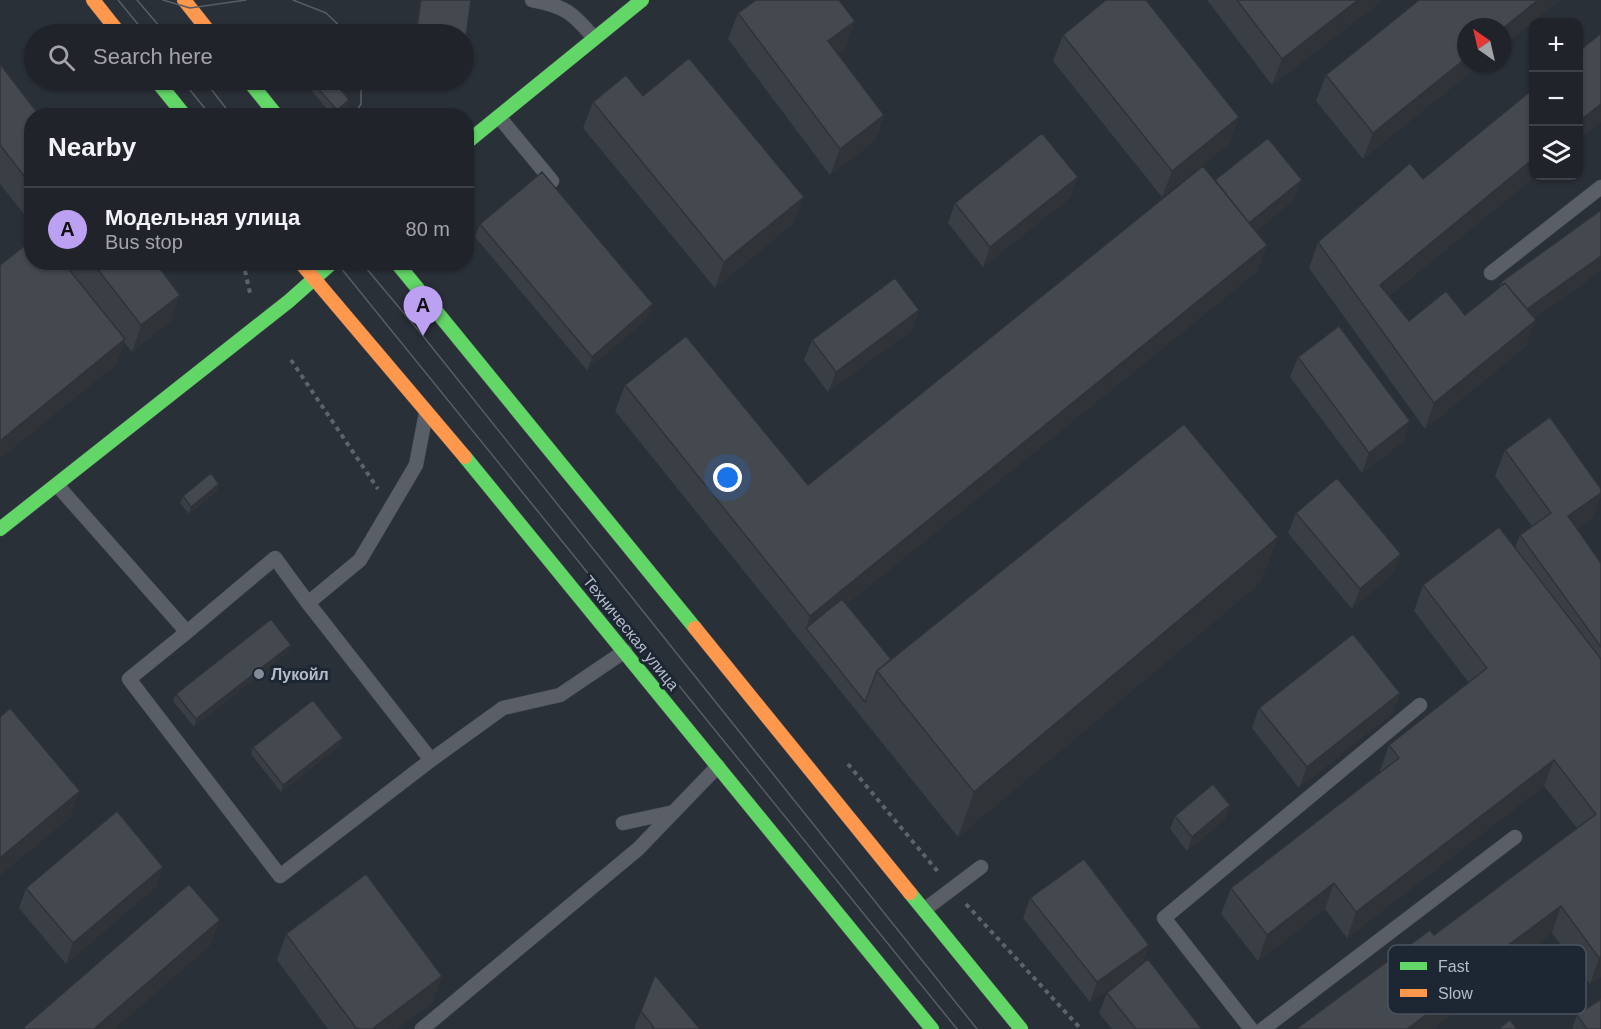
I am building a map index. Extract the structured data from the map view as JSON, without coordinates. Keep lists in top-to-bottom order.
{
  "streets": {
    "main road": ["Техническая улица"]
  },
  "places": ["Лукойл"],
  "legend": ["Fast", "Slow"],
  "north": "top left",
  "page": {
    "map_buttons": ["+", "−"],
    "search": "Search here",
    "heading": "Nearby",
    "list": [
      {
        "mark": "A",
        "name": "Модельная улица",
        "note": "Bus stop",
        "value": "80 m"
      }
    ],
    "pins": "A"
  }
}
